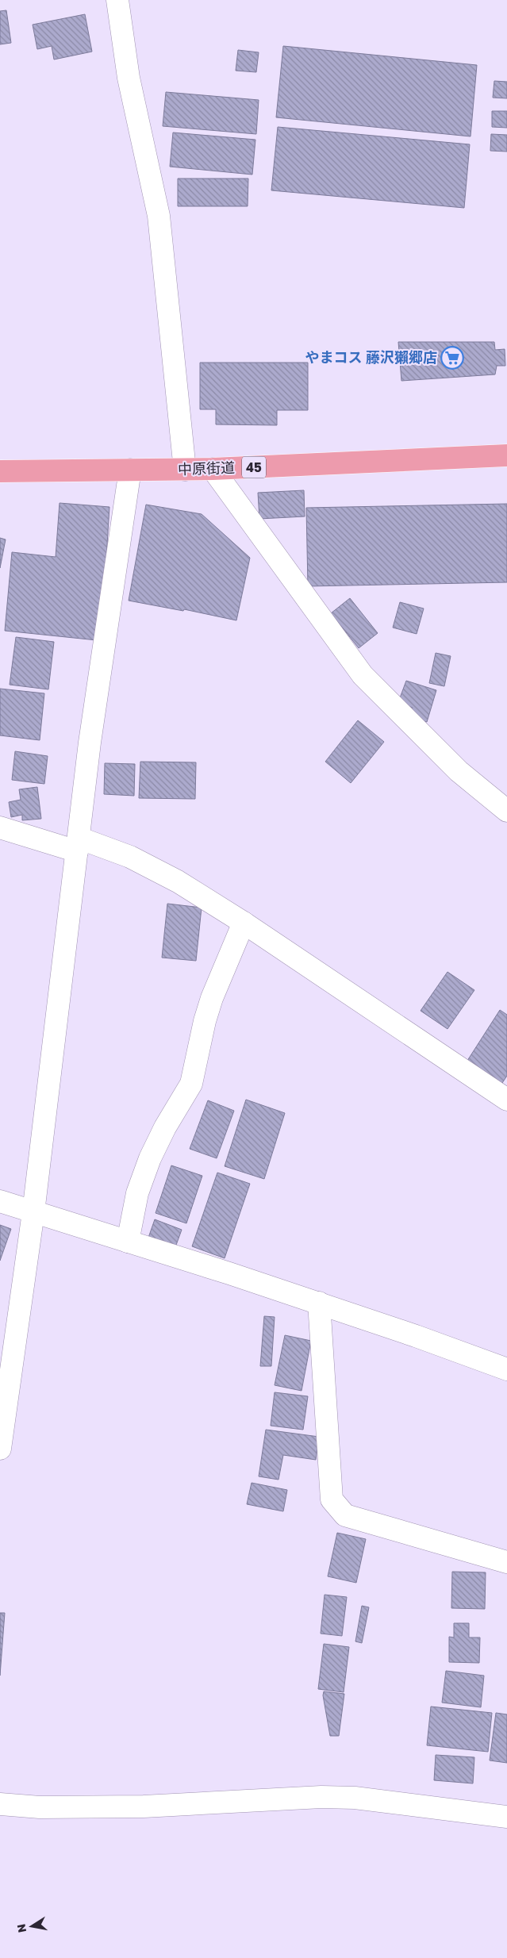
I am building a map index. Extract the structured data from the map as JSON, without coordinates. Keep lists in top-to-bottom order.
{
  "streets": {
    "main road": ["45", "中原街道"]
  },
  "places": {
    "supermarket": ["やまコス 藤沢獺郷店"]
  },
  "north": "left"
}
